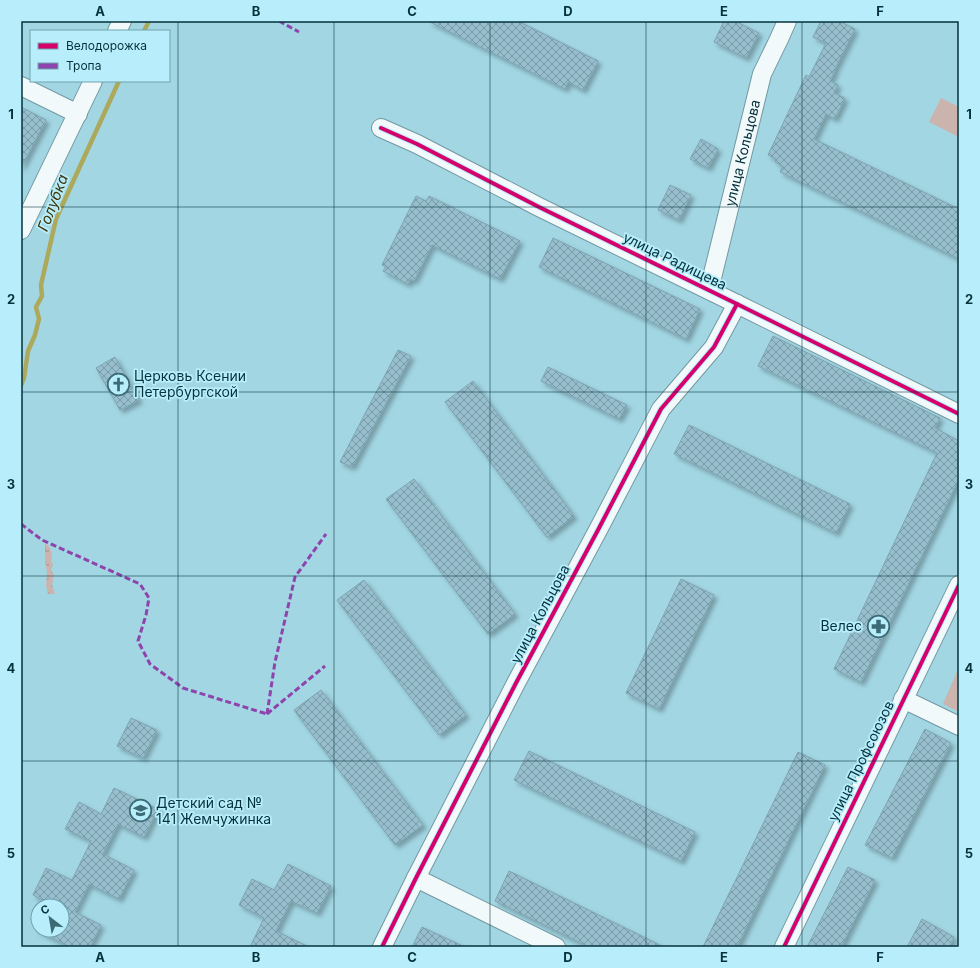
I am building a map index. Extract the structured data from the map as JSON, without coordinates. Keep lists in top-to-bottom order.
{
  "streets": {
    "street": ["улица Кольцова", "улица Радищева", "улица Профсоюзов"]
  },
  "crossings": [
    ["улица Кольцова", "улица Радищева"]
  ],
  "water": ["Голубка"],
  "places": {
    "church": ["Церковь Ксении Петербургской"],
    "pharmacy": ["Велес"],
    "school or university": ["Детский сад № 141 Жемчужинка"]
  },
  "legend": ["Велодорожка", "Тропа"],
  "north": "top left",
  "grid": {
    "columns": [
      "A",
      "B",
      "C",
      "D",
      "E",
      "F"
    ],
    "rows": [
      "1",
      "2",
      "3",
      "4",
      "5"
    ]
  }
}
